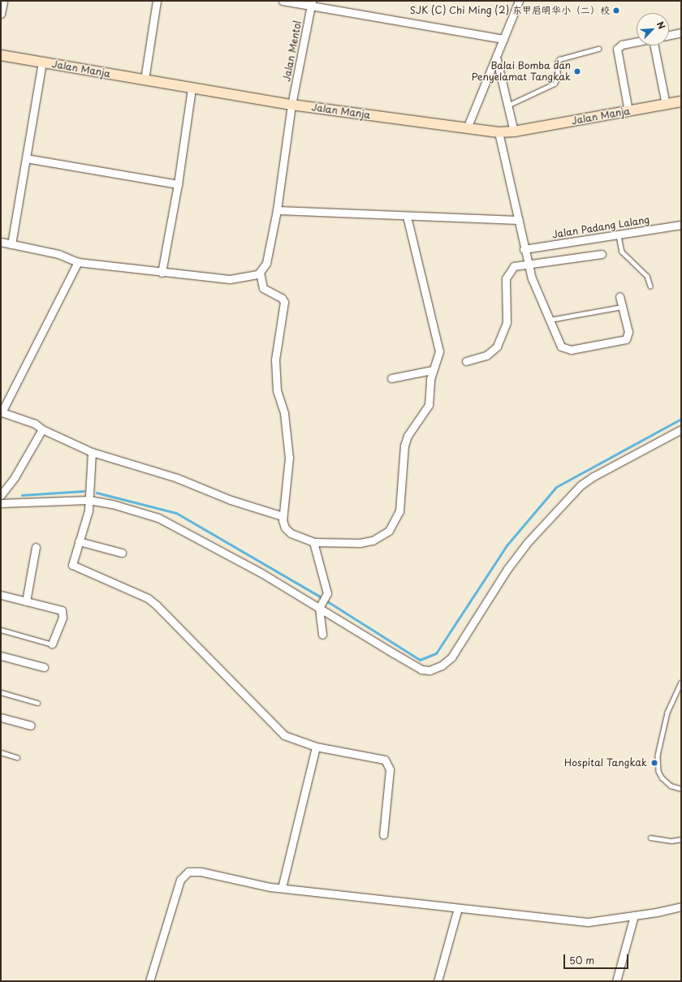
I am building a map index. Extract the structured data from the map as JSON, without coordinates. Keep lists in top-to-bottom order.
{
  "streets": {
    "street": ["Jalan Mentol", "Jalan Manja", "Jalan Padang Lalang"]
  },
  "crossings": [
    ["Jalan Mentol", "Jalan Manja"]
  ],
  "places": ["SJK (C) Chi Ming (2) 东甲启明华小（二）校", "Balai Bomba dan Penyelamat Tangkak", "Hospital Tangkak"],
  "scale_bar": "50 m",
  "north": "top right"
}
